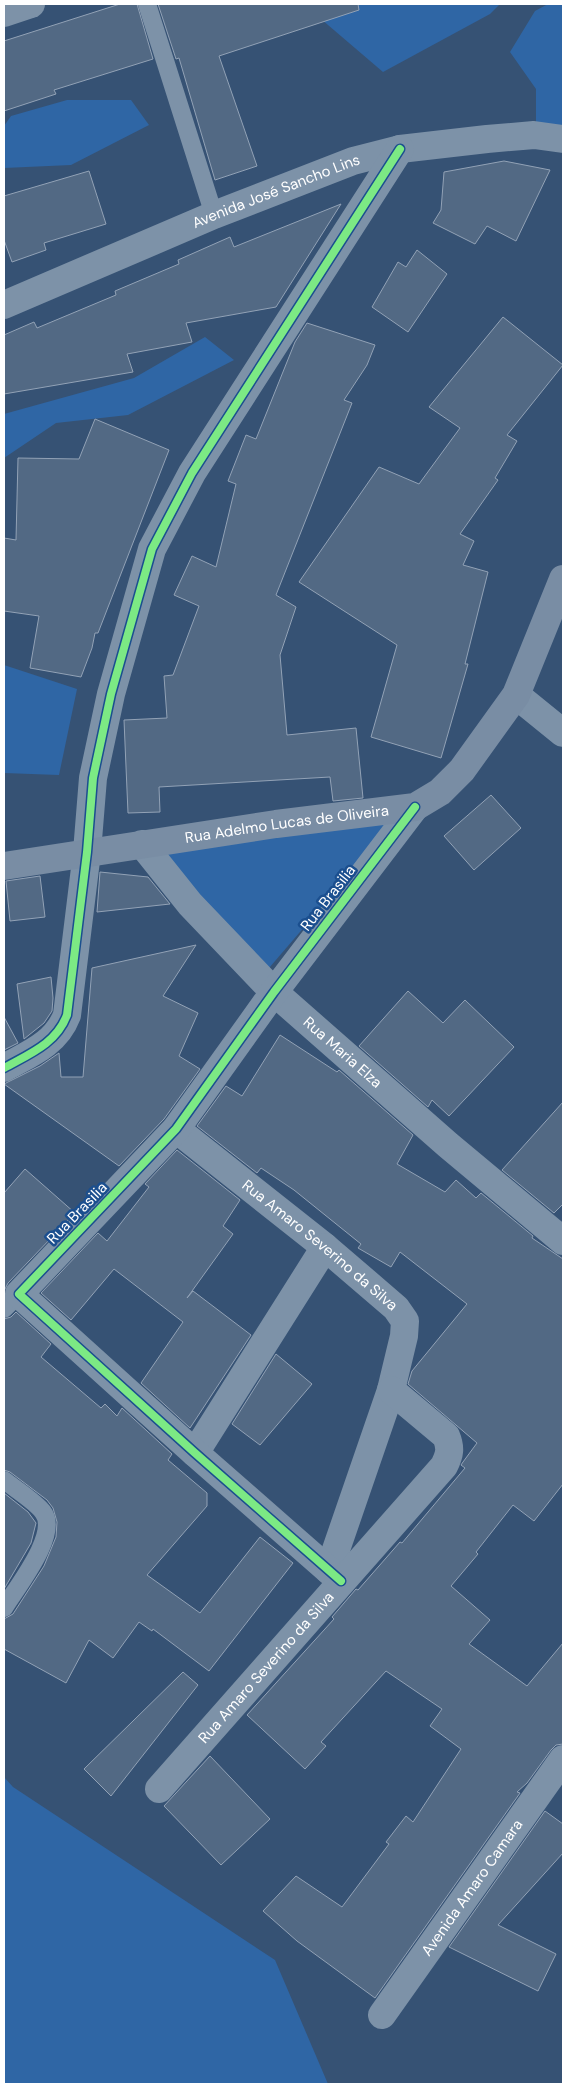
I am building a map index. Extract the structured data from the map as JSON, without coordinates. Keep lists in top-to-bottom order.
{
  "streets": {
    "street": [
      "Avenida José Sancho Lins",
      "Rua Adelmo Lucas de Oliveira",
      "Rua Brasilia",
      "Rua Maria Elza",
      "Rua Amaro Severino da Silva",
      "Avenida Amaro Camara"
    ]
  },
  "crossings": [
    ["Rua Adelmo Lucas de Oliveira", "Rua Brasilia"],
    ["Rua Adelmo Lucas de Oliveira", "Rua Maria Elza"],
    ["Rua Brasilia", "Rua Maria Elza"],
    ["Rua Brasilia", "Rua Amaro Severino da Silva"]
  ]
}
